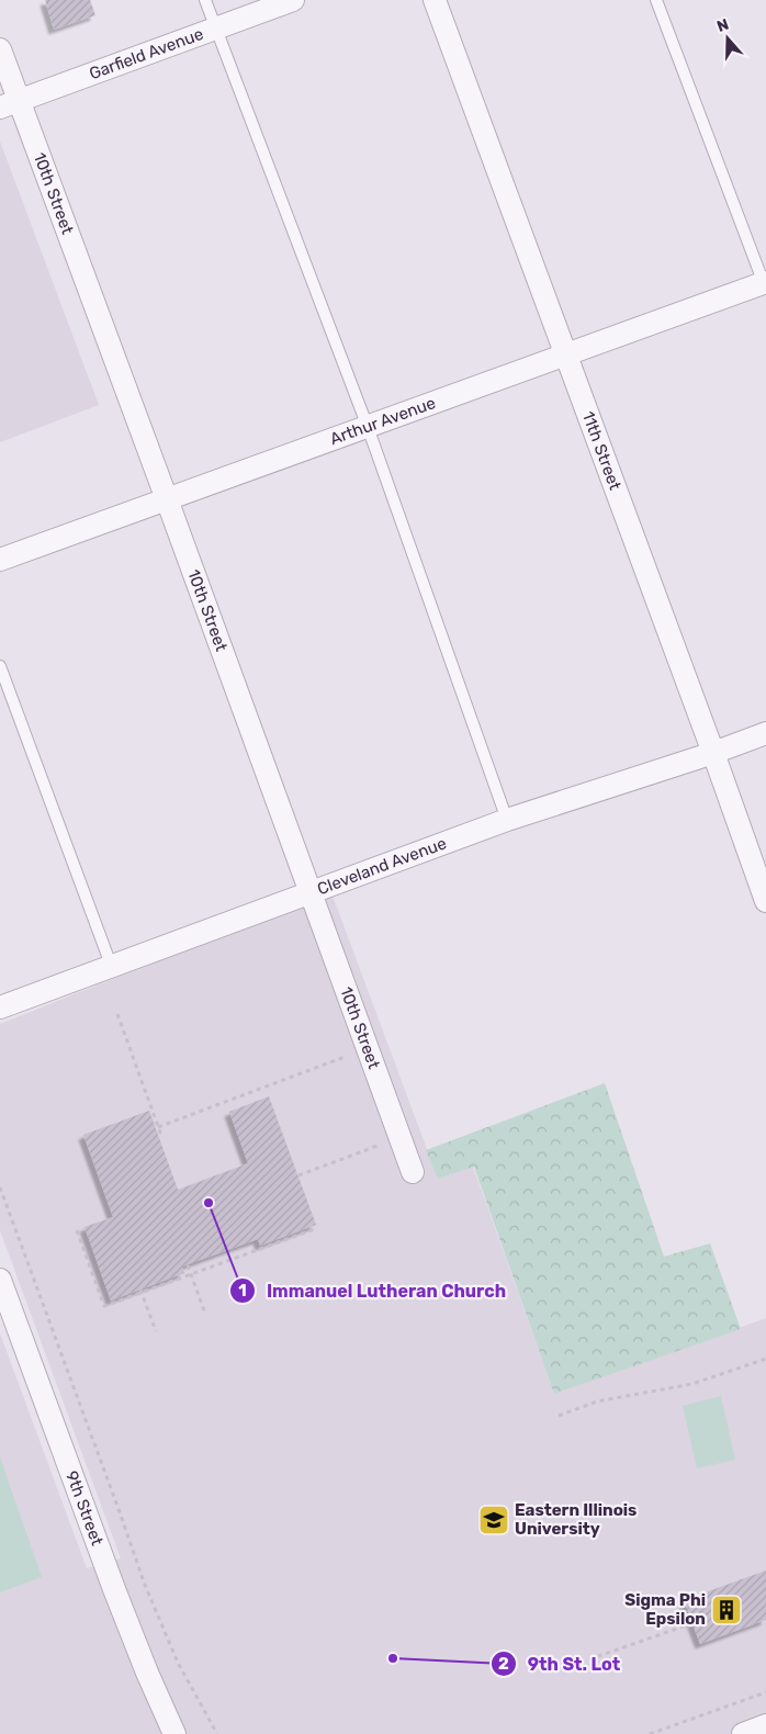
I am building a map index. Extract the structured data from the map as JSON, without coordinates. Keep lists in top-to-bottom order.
{
  "streets": {
    "street": [
      "Garfield Avenue",
      "10th Street",
      "Arthur Avenue",
      "11th Street",
      "Cleveland Avenue",
      "9th Street"
    ]
  },
  "crossings": [
    ["Garfield Avenue", "10th Street"],
    ["10th Street", "Arthur Avenue"],
    ["10th Street", "Cleveland Avenue"],
    ["Arthur Avenue", "11th Street"],
    ["11th Street", "Cleveland Avenue"]
  ],
  "places": {
    "other": ["Immanuel Lutheran Church", "9th St. Lot"],
    "school or university": ["Eastern Illinois University"],
    "building": ["Sigma Phi Epsilon"]
  },
  "north": "top"
}
